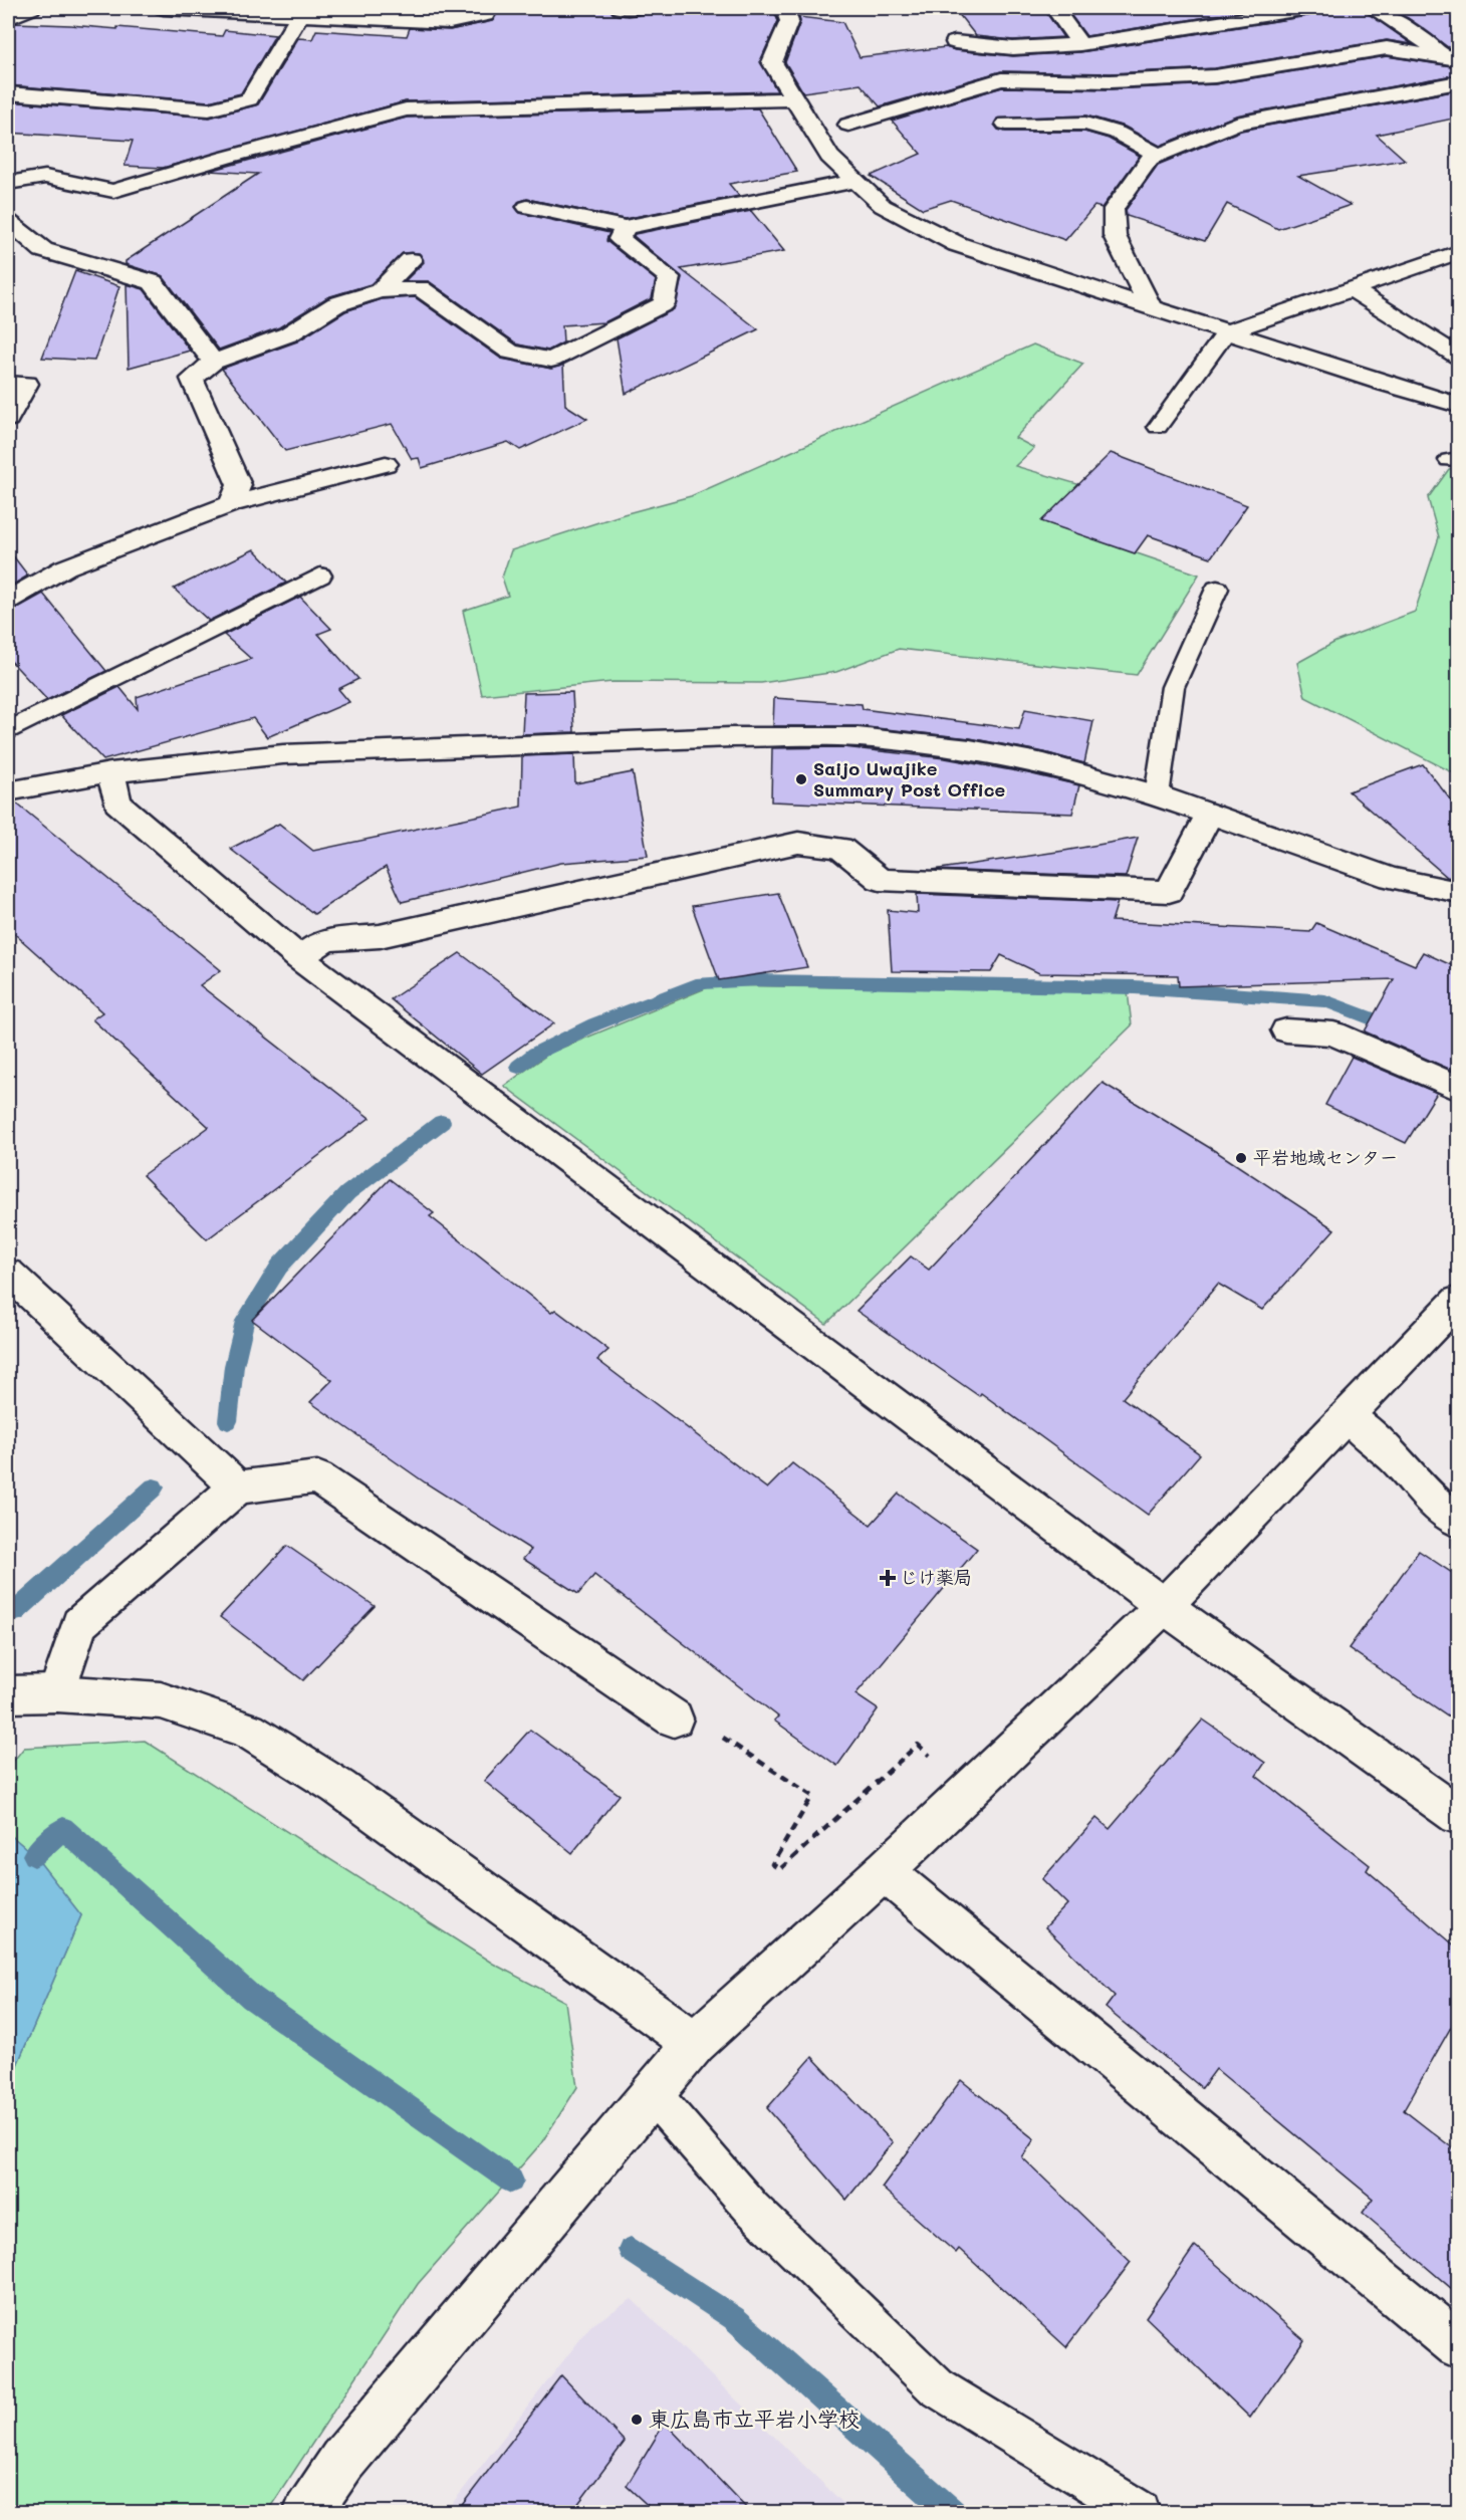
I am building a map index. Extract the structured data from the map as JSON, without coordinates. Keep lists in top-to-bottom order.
{
  "places": {
    "other": ["Saijo Uwajike Summary Post Office", "平岩地域センター", "東広島市立平岩小学校"],
    "health": ["じけ薬局"]
  }
}
